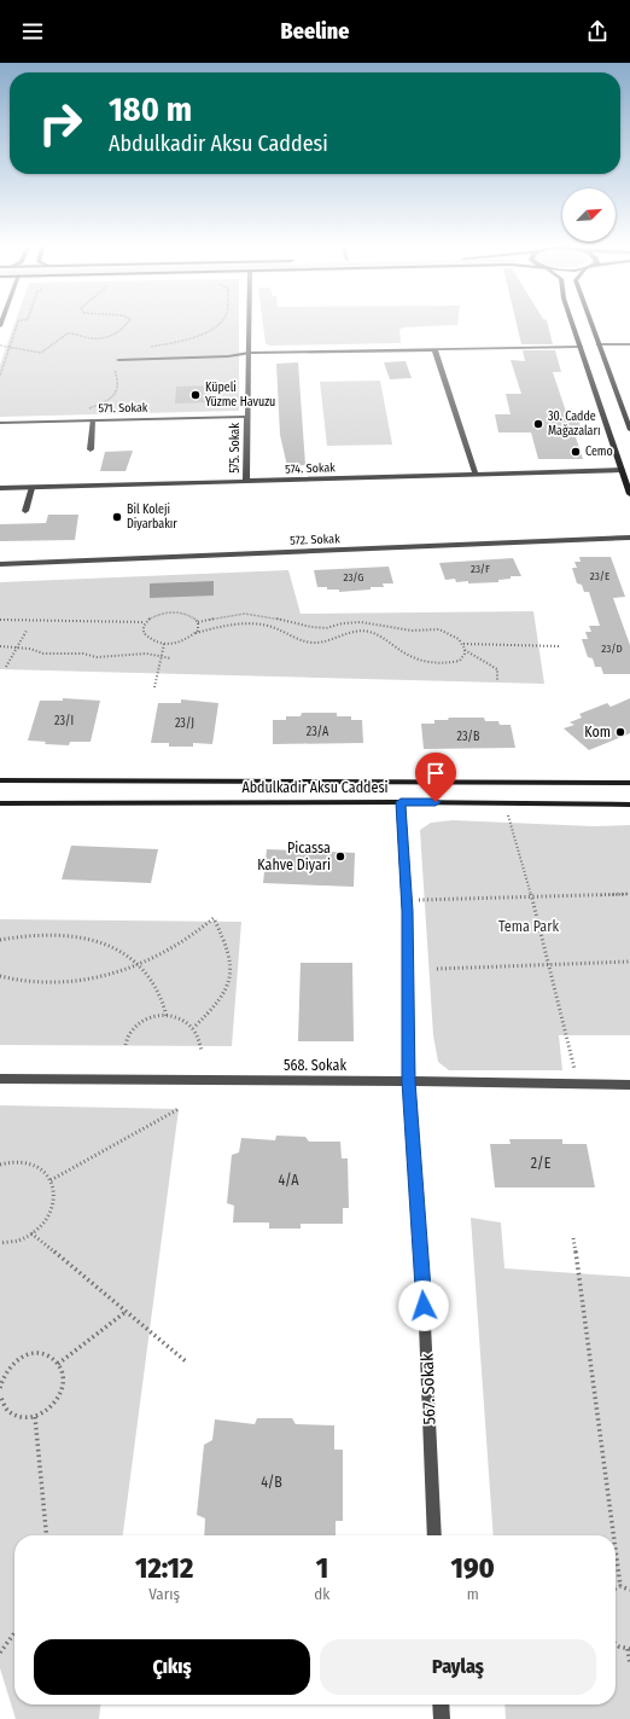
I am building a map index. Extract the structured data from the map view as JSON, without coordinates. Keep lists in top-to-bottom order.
{
  "streets": {
    "main road": ["Abdulkadir Aksu Caddesi"],
    "street": [
      "571. Sokak",
      "575. Sokak",
      "574. Sokak",
      "572. Sokak",
      "568. Sokak",
      "567. Sokak"
    ]
  },
  "crossings": [
    ["571. Sokak", "575. Sokak"],
    ["575. Sokak", "574. Sokak"],
    ["Abdulkadir Aksu Caddesi", "567. Sokak"],
    ["568. Sokak", "567. Sokak"]
  ],
  "parks": ["Tema Park"],
  "places": [
    "Küpeli Yüzme Havuzu",
    "30. Cadde Mağazaları",
    "Cemo",
    "Bil Koleji Diyarbakır",
    "Kom",
    "Picassa Kahve Diyari"
  ],
  "house_numbers": [
    "23/F",
    "23/E",
    "23/G",
    "23/D",
    "23/I",
    "23/J",
    "23/A",
    "23/B",
    "2/E",
    "4/A",
    "4/B"
  ],
  "north": "top right",
  "page": {
    "header": "Beeline",
    "turn": ["180 m", "Abdulkadir Aksu Caddesi"],
    "eta": [
      "12:12",
      "Varış",
      "1",
      "dk",
      "190",
      "m"
    ],
    "buttons": ["Çıkış", "Paylaş"]
  }
}
